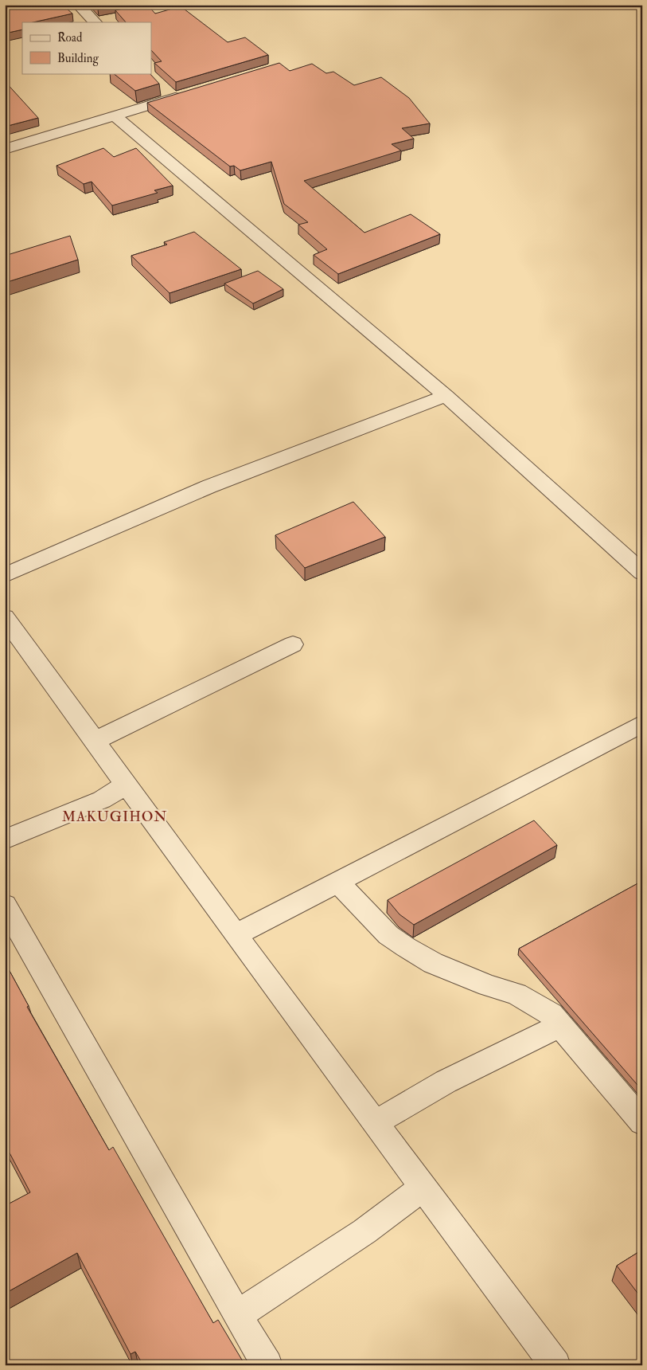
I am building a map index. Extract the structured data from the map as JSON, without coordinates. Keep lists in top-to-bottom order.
{
  "districts": ["MAKUGIHON"],
  "legend": ["Road", "Building"]
}
